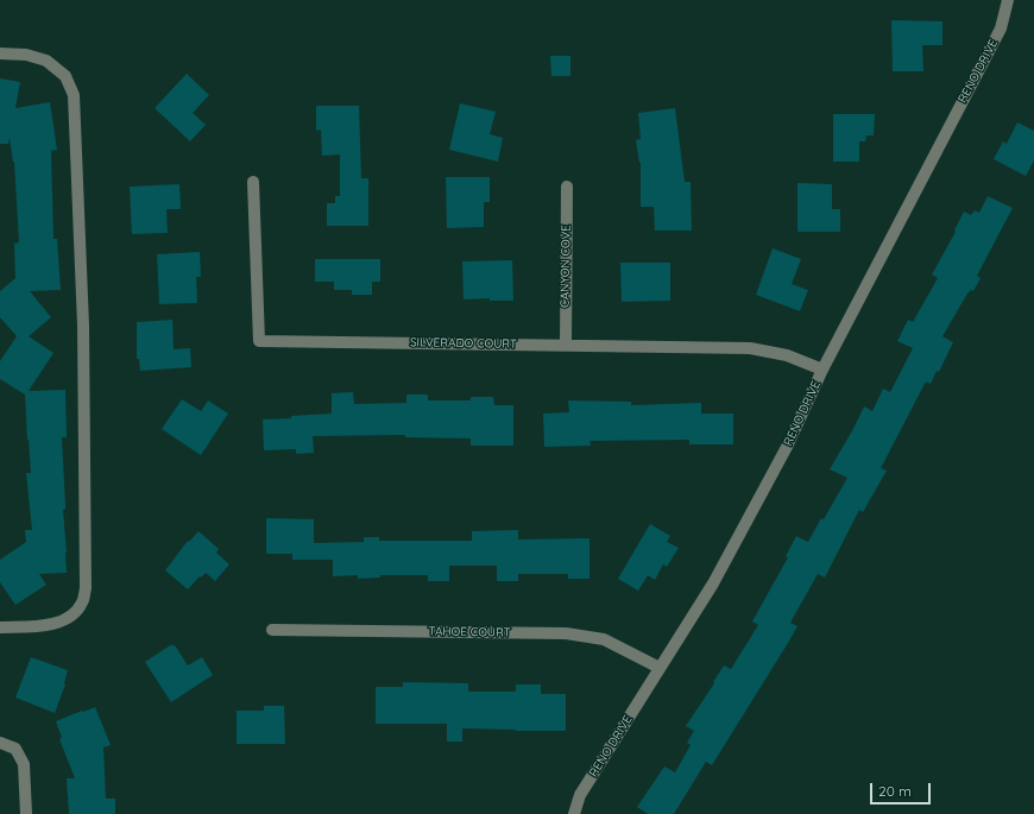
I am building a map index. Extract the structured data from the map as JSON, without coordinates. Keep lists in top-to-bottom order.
{
  "streets": {
    "street": [
      "RENO DRIVE",
      "CANYON COVE",
      "SILVERADO COURT",
      "TAHOE COURT"
    ]
  },
  "crossings": [
    ["RENO DRIVE", "SILVERADO COURT"],
    ["RENO DRIVE", "TAHOE COURT"],
    ["CANYON COVE", "SILVERADO COURT"]
  ],
  "scale_bar": "20 m"
}
